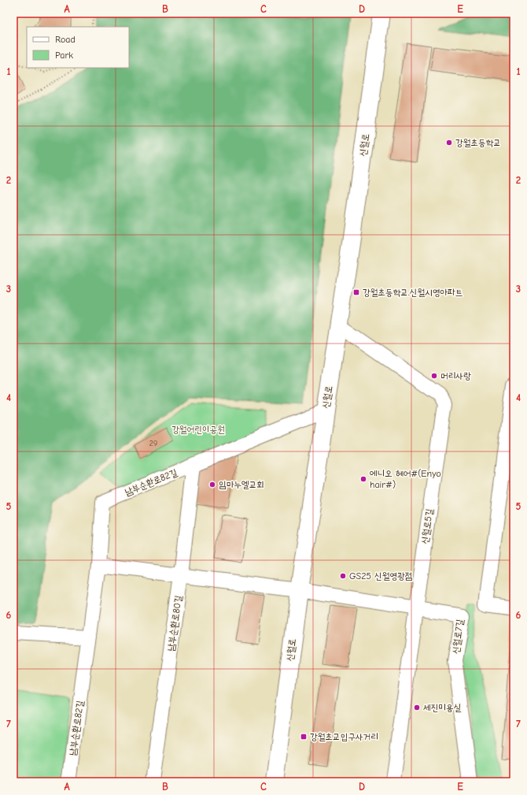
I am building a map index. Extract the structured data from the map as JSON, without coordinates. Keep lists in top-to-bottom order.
{
  "streets": {
    "main road": ["신월로"],
    "street": [
      "남부순환로82길",
      "신월로5길",
      "남부순환로80길",
      "신월로7길"
    ]
  },
  "crossings": [
    ["신월로", "남부순환로82길"],
    ["신월로", "신월로5길"],
    ["신월로", "신월로7길"],
    ["남부순환로82길", "남부순환로80길"],
    ["남부순환로82길", "신월로7길"],
    ["신월로5길", "신월로7길"],
    ["남부순환로80길", "신월로7길"]
  ],
  "parks": ["강월어린이공원"],
  "places": {
    "other": [
      "강월초등학교",
      "머리사랑",
      "에니오 헤어#(Enyo hair#)",
      "임마누엘교회",
      "GS25 신월영광점",
      "세진미용실"
    ],
    "transit": ["강월초등학교.신월시영아파트", "강월초교입구사거리"]
  },
  "house_numbers": ["29"],
  "legend": ["Road", "Park"],
  "grid": {
    "columns": [
      "A",
      "B",
      "C",
      "D",
      "E"
    ],
    "rows": [
      "1",
      "2",
      "3",
      "4",
      "5",
      "6",
      "7"
    ]
  }
}
